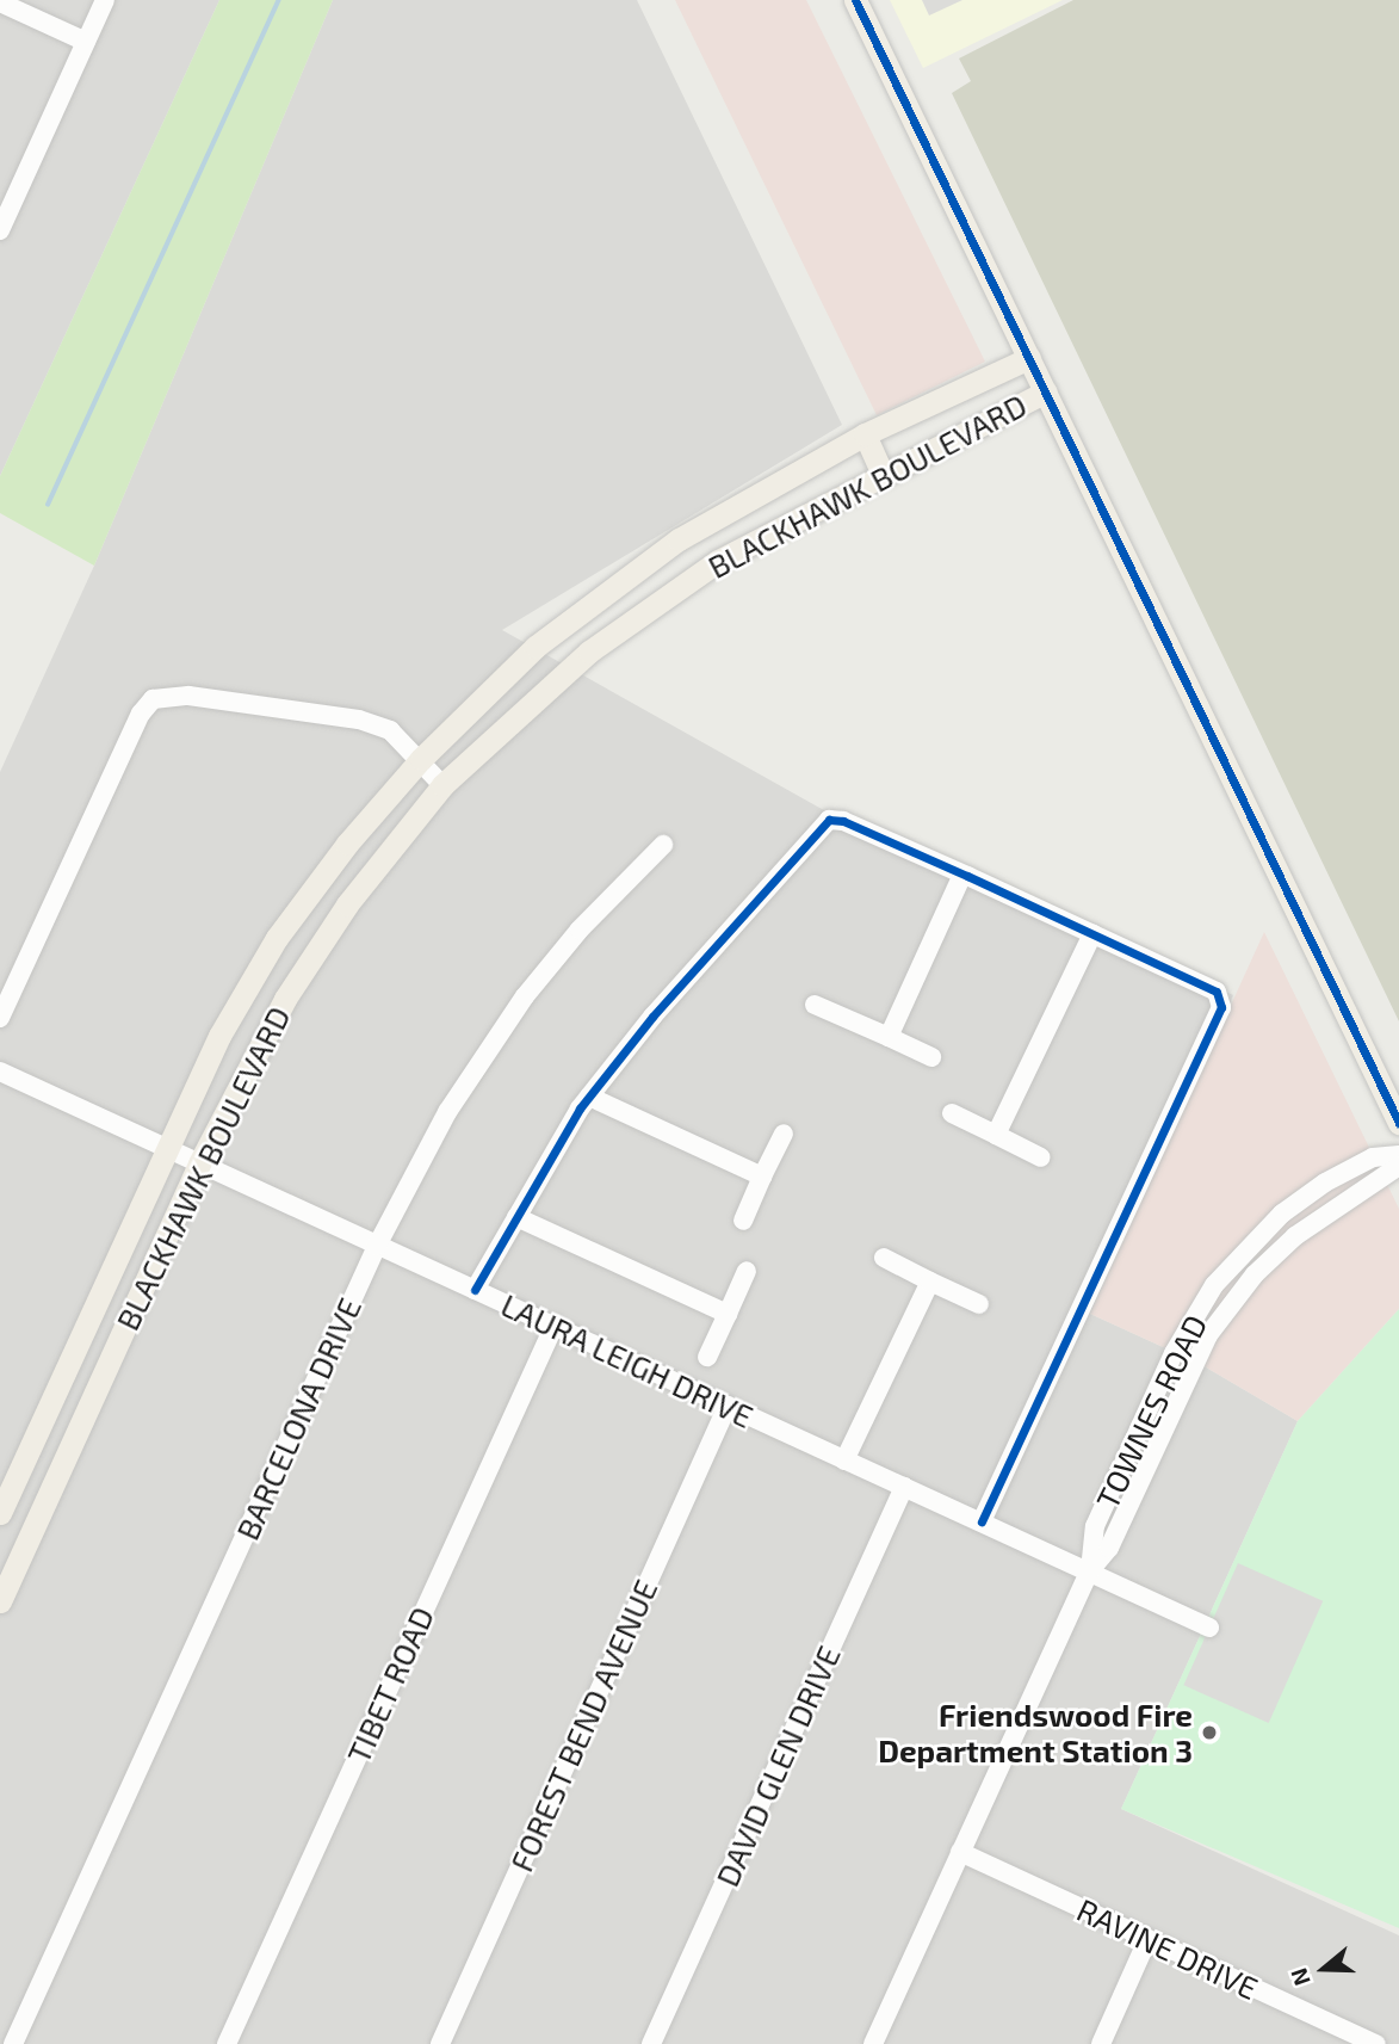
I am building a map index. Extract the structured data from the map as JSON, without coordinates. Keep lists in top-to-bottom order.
{
  "streets": {
    "main road": ["BLACKHAWK BOULEVARD"],
    "street": [
      "LAURA LEIGH DRIVE",
      "TOWNES ROAD",
      "BARCELONA DRIVE",
      "TIBET ROAD",
      "FOREST BEND AVENUE",
      "DAVID GLEN DRIVE",
      "RAVINE DRIVE"
    ]
  },
  "crossings": [
    ["BLACKHAWK BOULEVARD", "LAURA LEIGH DRIVE"],
    ["LAURA LEIGH DRIVE", "TOWNES ROAD"],
    ["LAURA LEIGH DRIVE", "BARCELONA DRIVE"],
    ["LAURA LEIGH DRIVE", "TIBET ROAD"],
    ["LAURA LEIGH DRIVE", "FOREST BEND AVENUE"],
    ["LAURA LEIGH DRIVE", "DAVID GLEN DRIVE"],
    ["TOWNES ROAD", "RAVINE DRIVE"]
  ],
  "places": ["Friendswood Fire Department Station 3"],
  "north": "left"
}
